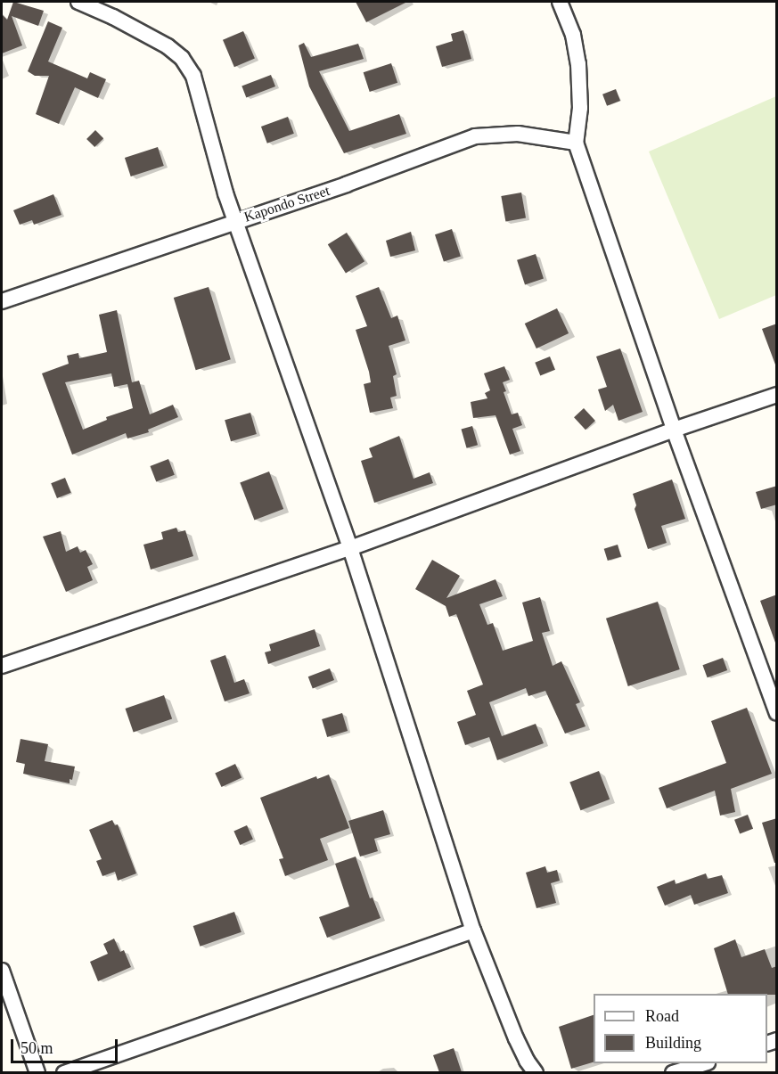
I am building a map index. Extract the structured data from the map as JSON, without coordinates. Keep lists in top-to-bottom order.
{
  "streets": {
    "street": ["Kapondo Street"]
  },
  "legend": ["Road", "Building"],
  "scale_bar": "50 m"
}
